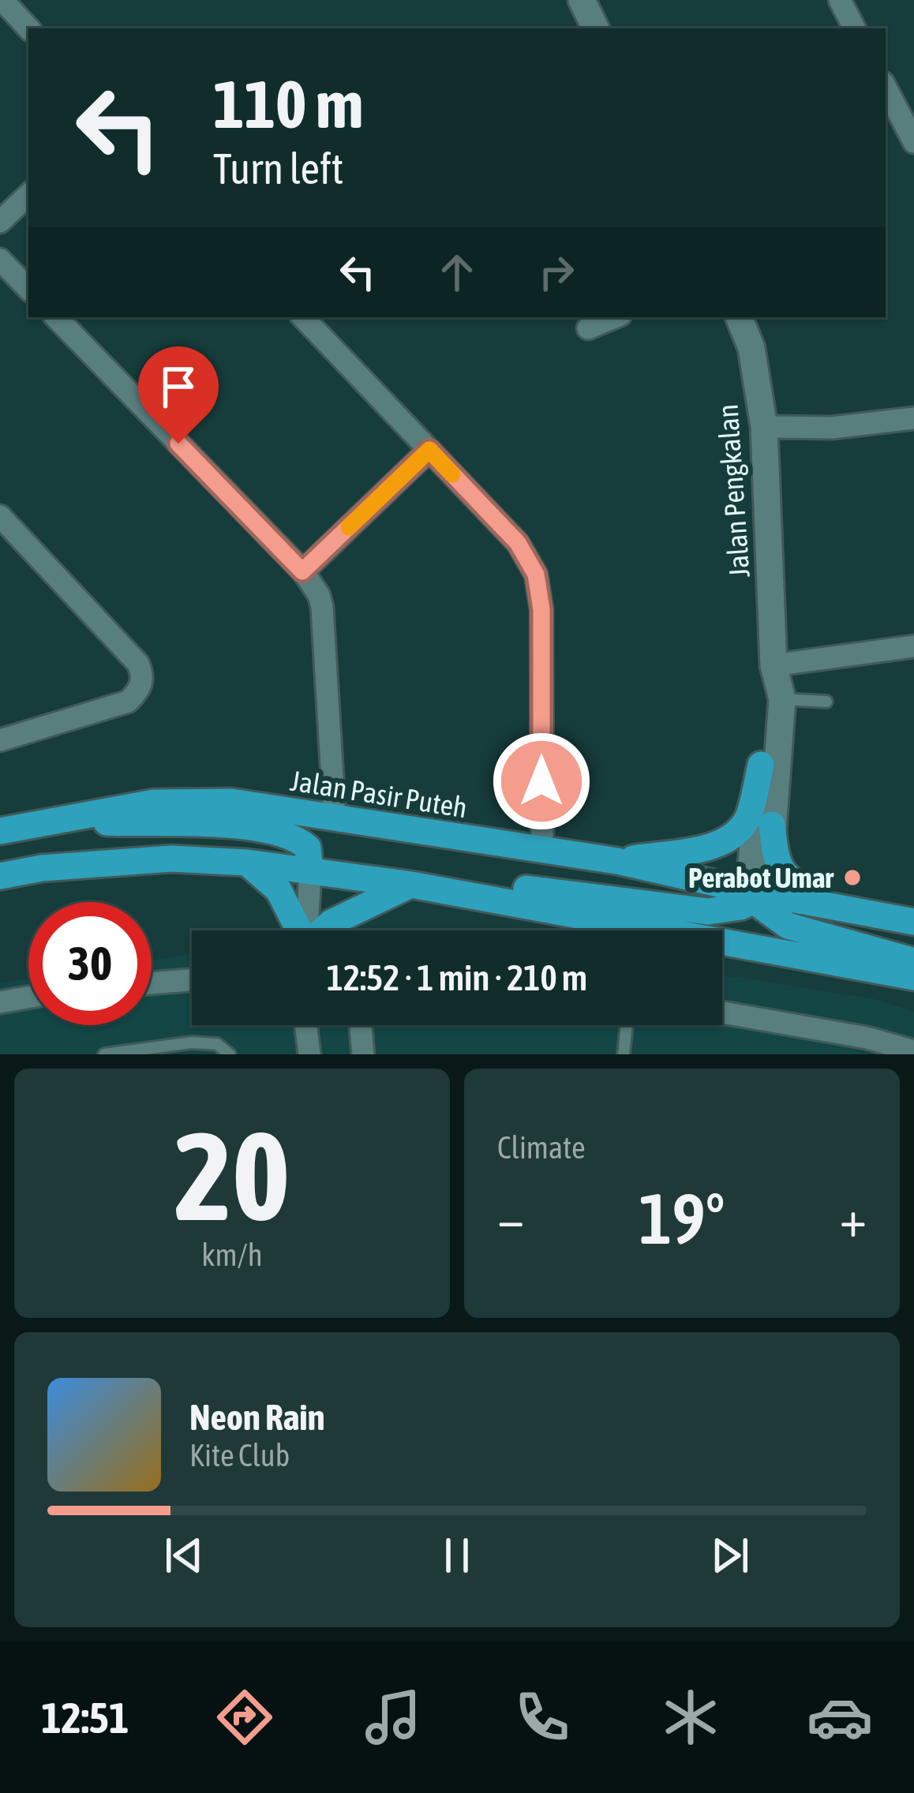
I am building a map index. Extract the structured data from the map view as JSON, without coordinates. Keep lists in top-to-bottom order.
{
  "streets": {
    "main road": ["Jalan Pasir Puteh"],
    "street": ["Jalan Pengkalan"]
  },
  "crossings": [
    ["Jalan Pengkalan", "Jalan Pasir Puteh"]
  ],
  "places": ["Perabot Umar"],
  "page": {
    "turn": ["110 m", "Turn left"],
    "limit": "30",
    "trip": "12:52 · 1 min · 210 m",
    "tile": [
      ["20", "km/h"],
      "Climate"
    ],
    "heat": ["−", "19°", "+"],
    "song": ["Neon Rain", "Kite Club"],
    "tabs": "12:51"
  }
}
